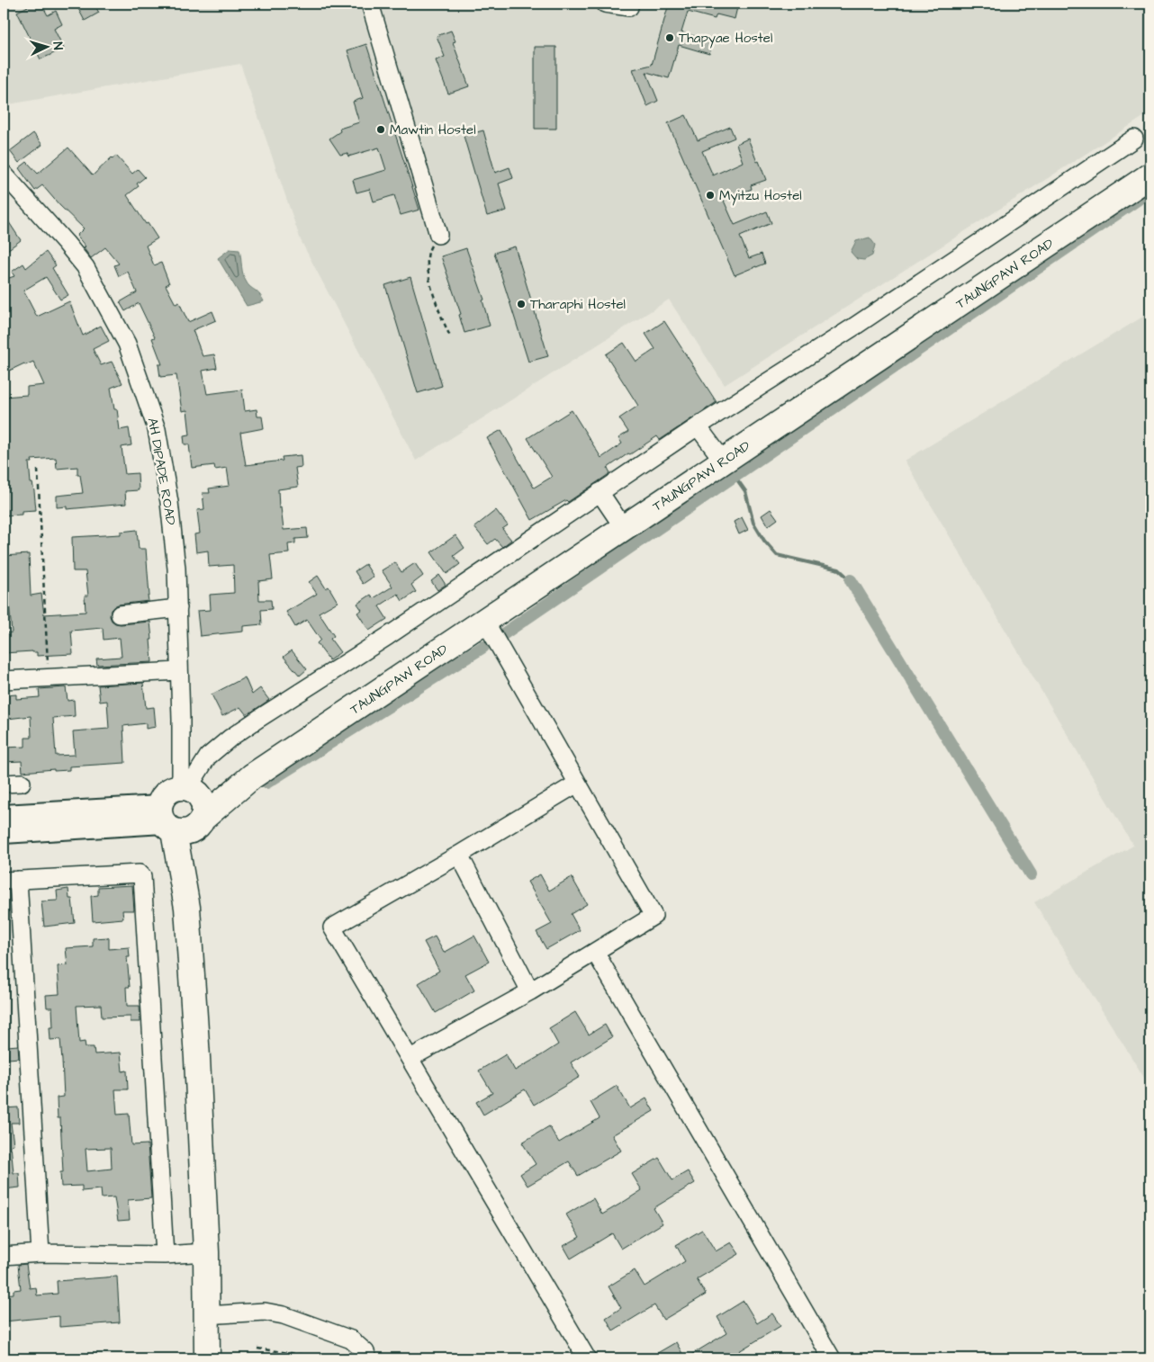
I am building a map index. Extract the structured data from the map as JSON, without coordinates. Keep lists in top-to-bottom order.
{
  "streets": {
    "highway": ["TAUNGPAW ROAD"],
    "street": ["AH DIPADE ROAD"]
  },
  "crossings": [
    ["TAUNGPAW ROAD", "AH DIPADE ROAD"]
  ],
  "places": [
    "Thapyae Hostel",
    "Mawtin Hostel",
    "Myitzu Hostel",
    "Tharaphi Hostel"
  ],
  "north": "right"
}
